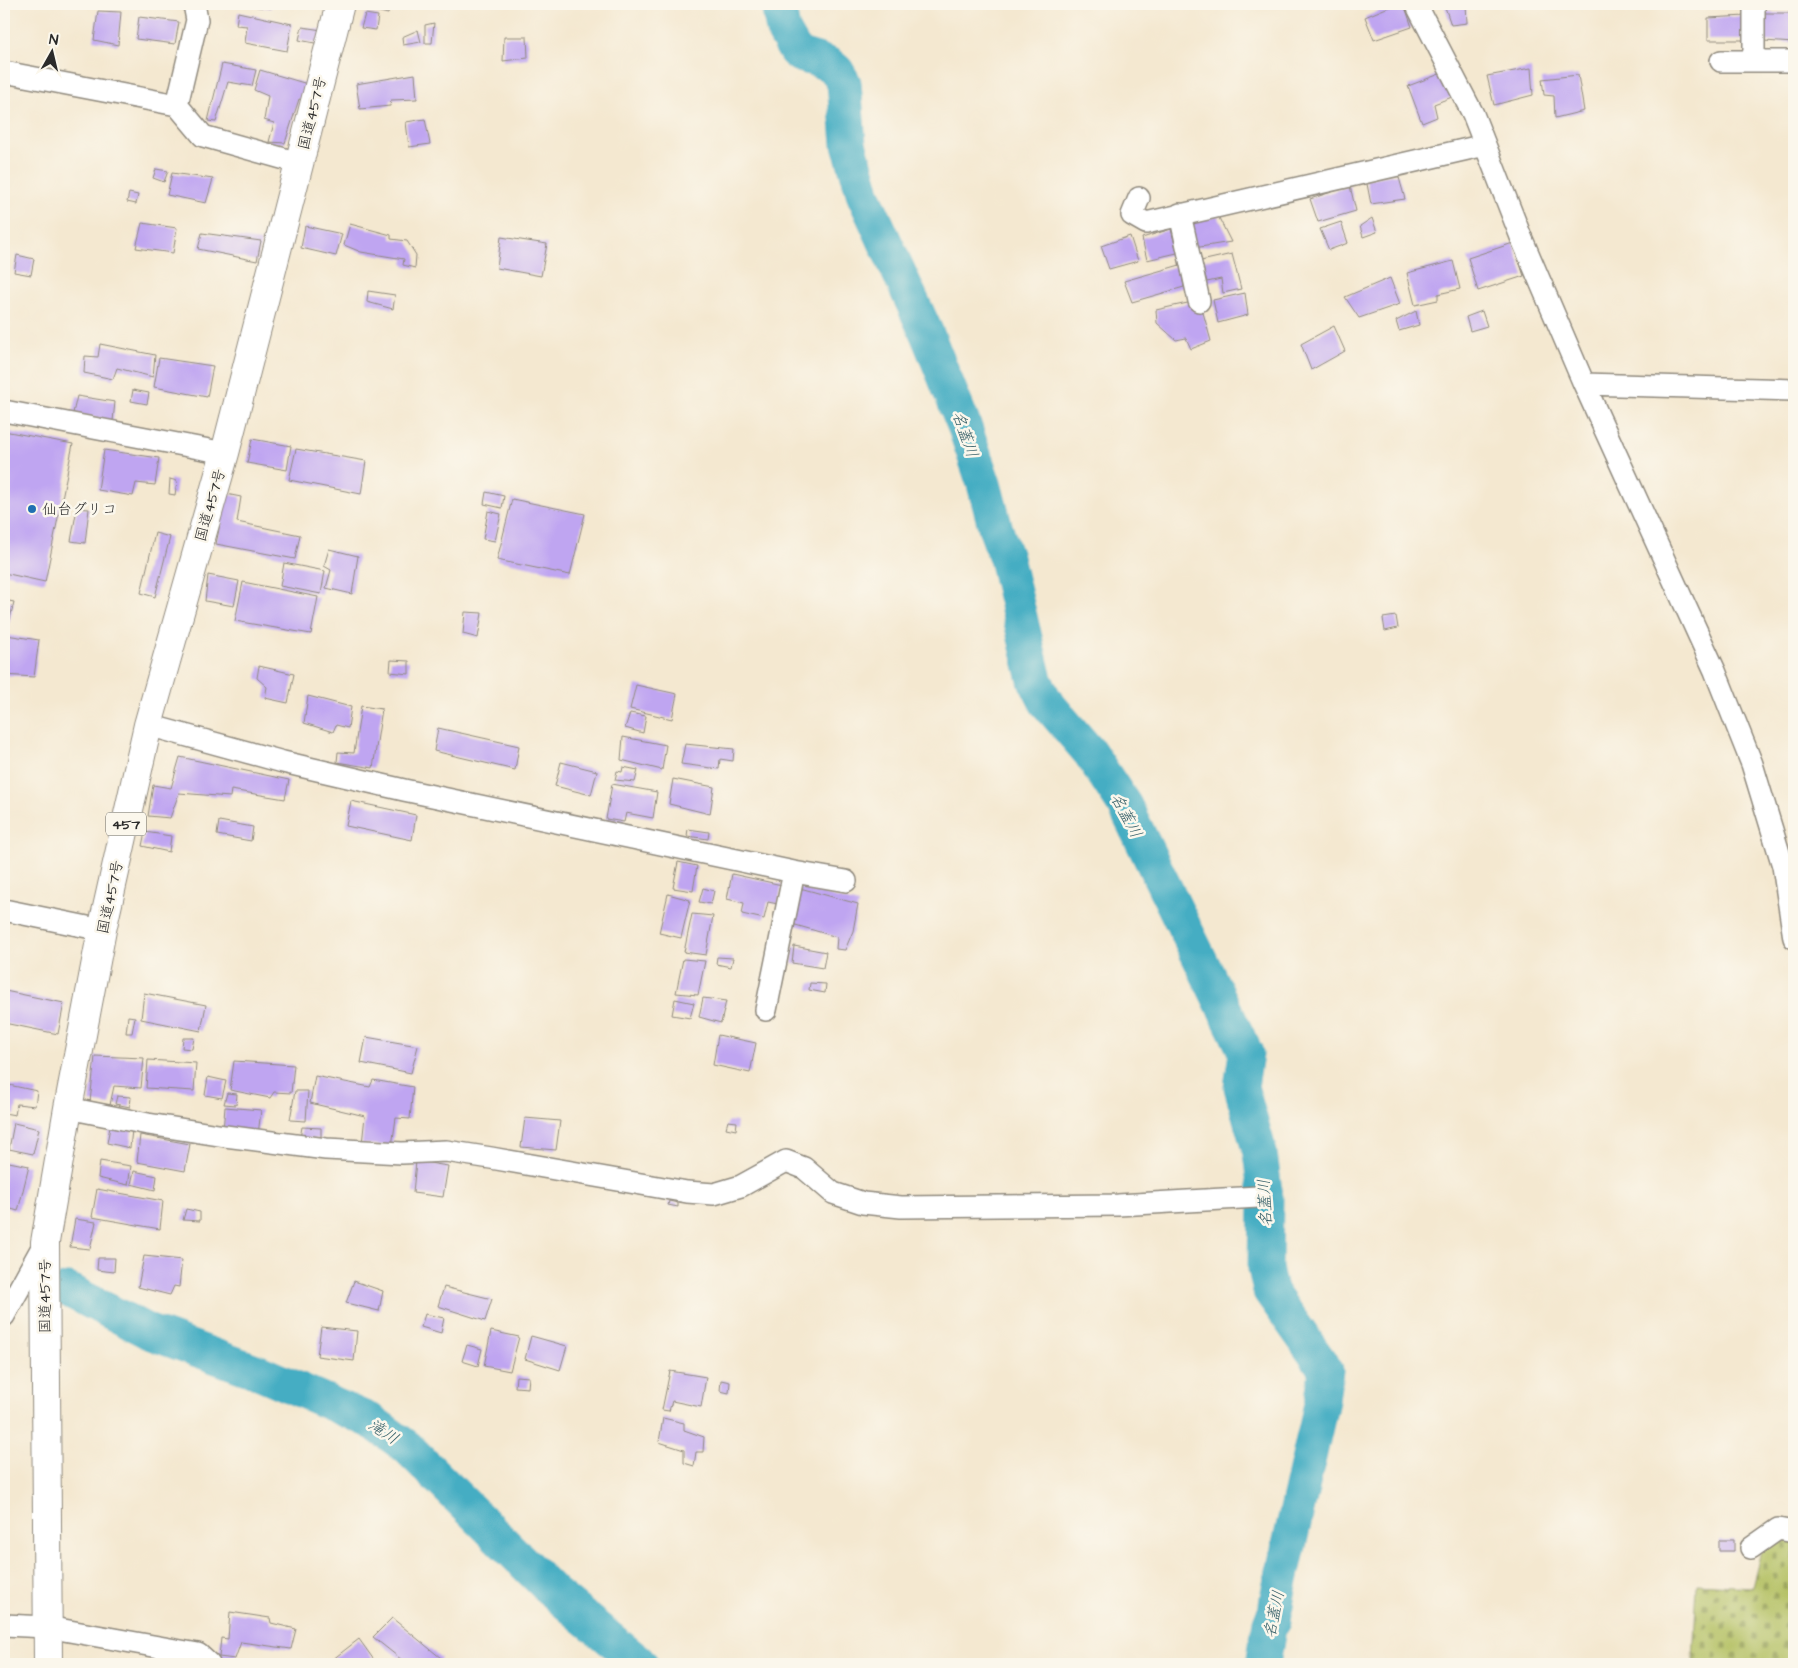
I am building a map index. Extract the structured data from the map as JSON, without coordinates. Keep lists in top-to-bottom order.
{
  "streets": {
    "highway": ["国道457号", "457"]
  },
  "water": ["名蓋川", "滝川"],
  "places": ["仙台グリコ"],
  "north": "top"
}
